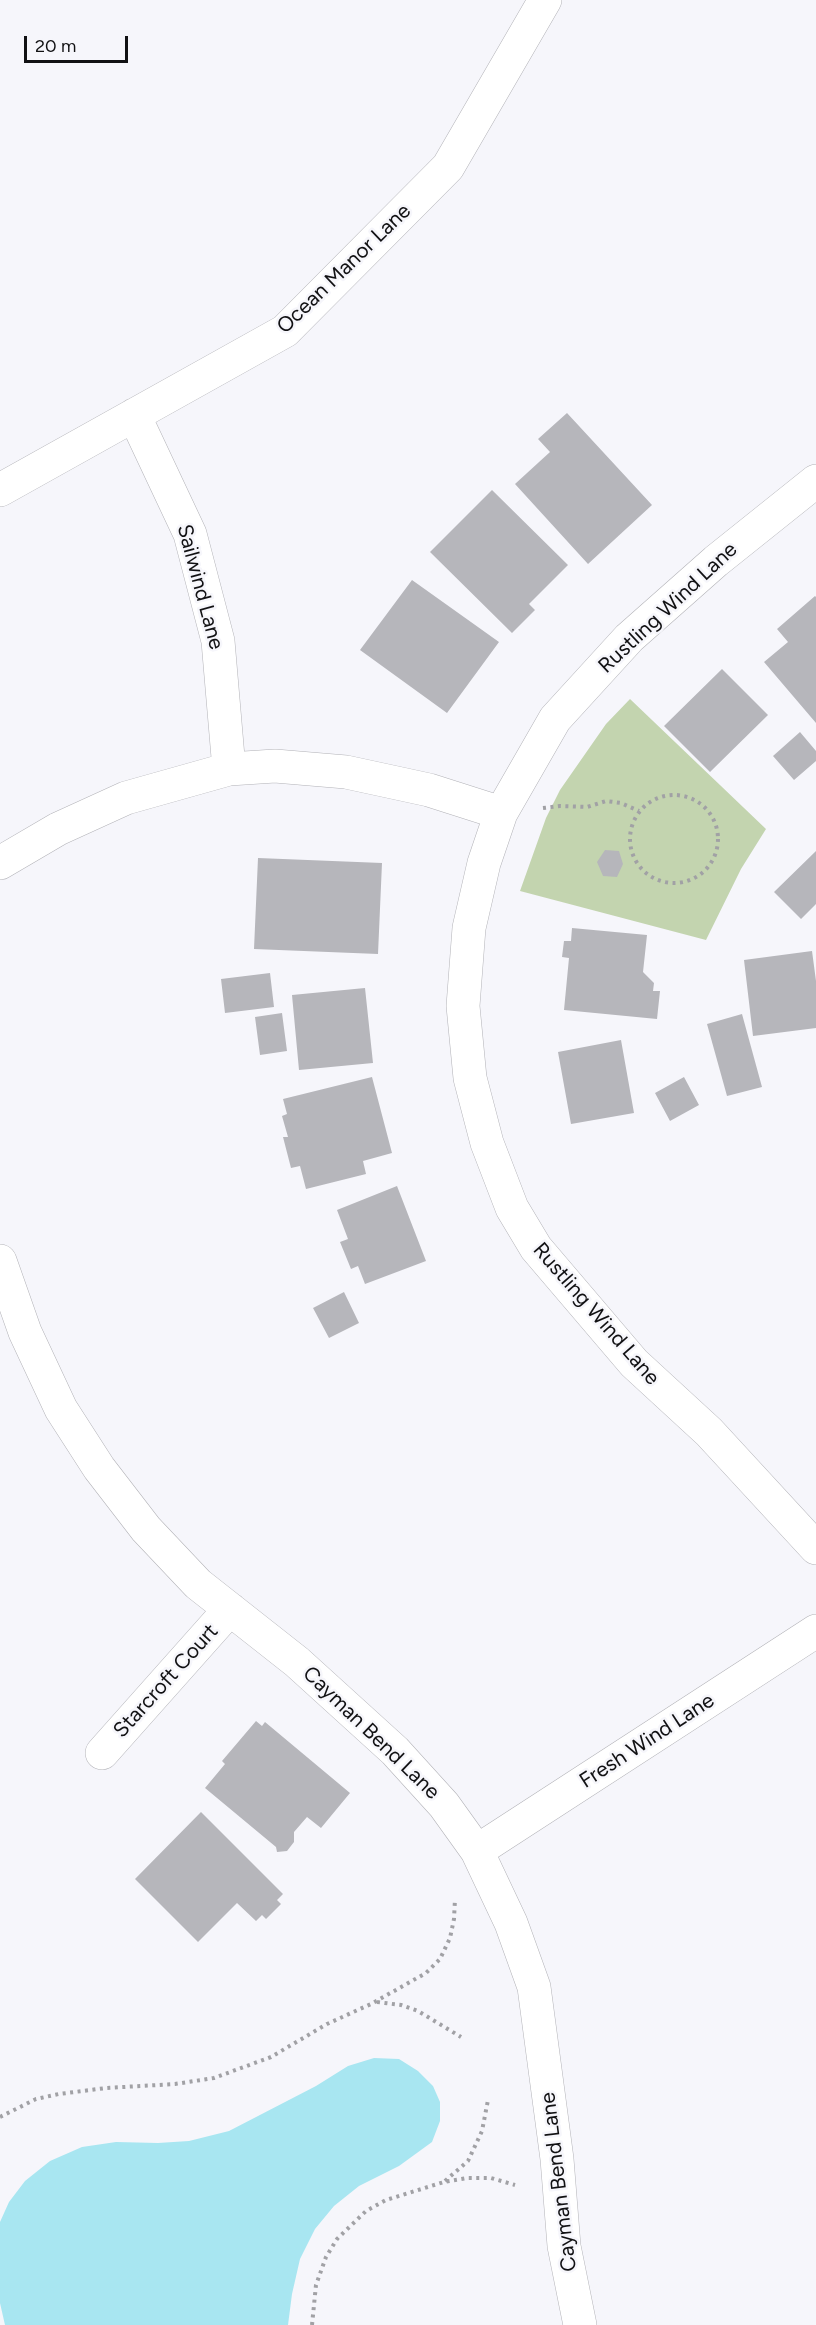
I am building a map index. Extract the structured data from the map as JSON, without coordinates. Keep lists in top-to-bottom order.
{
  "streets": {
    "street": [
      "Ocean Manor Lane",
      "Sailwind Lane",
      "Rustling Wind Lane",
      "Starcroft Court",
      "Cayman Bend Lane",
      "Fresh Wind Lane"
    ]
  },
  "crossings": [
    ["Ocean Manor Lane", "Sailwind Lane"],
    ["Starcroft Court", "Cayman Bend Lane"],
    ["Cayman Bend Lane", "Fresh Wind Lane"]
  ],
  "scale_bar": "20 m"
}
